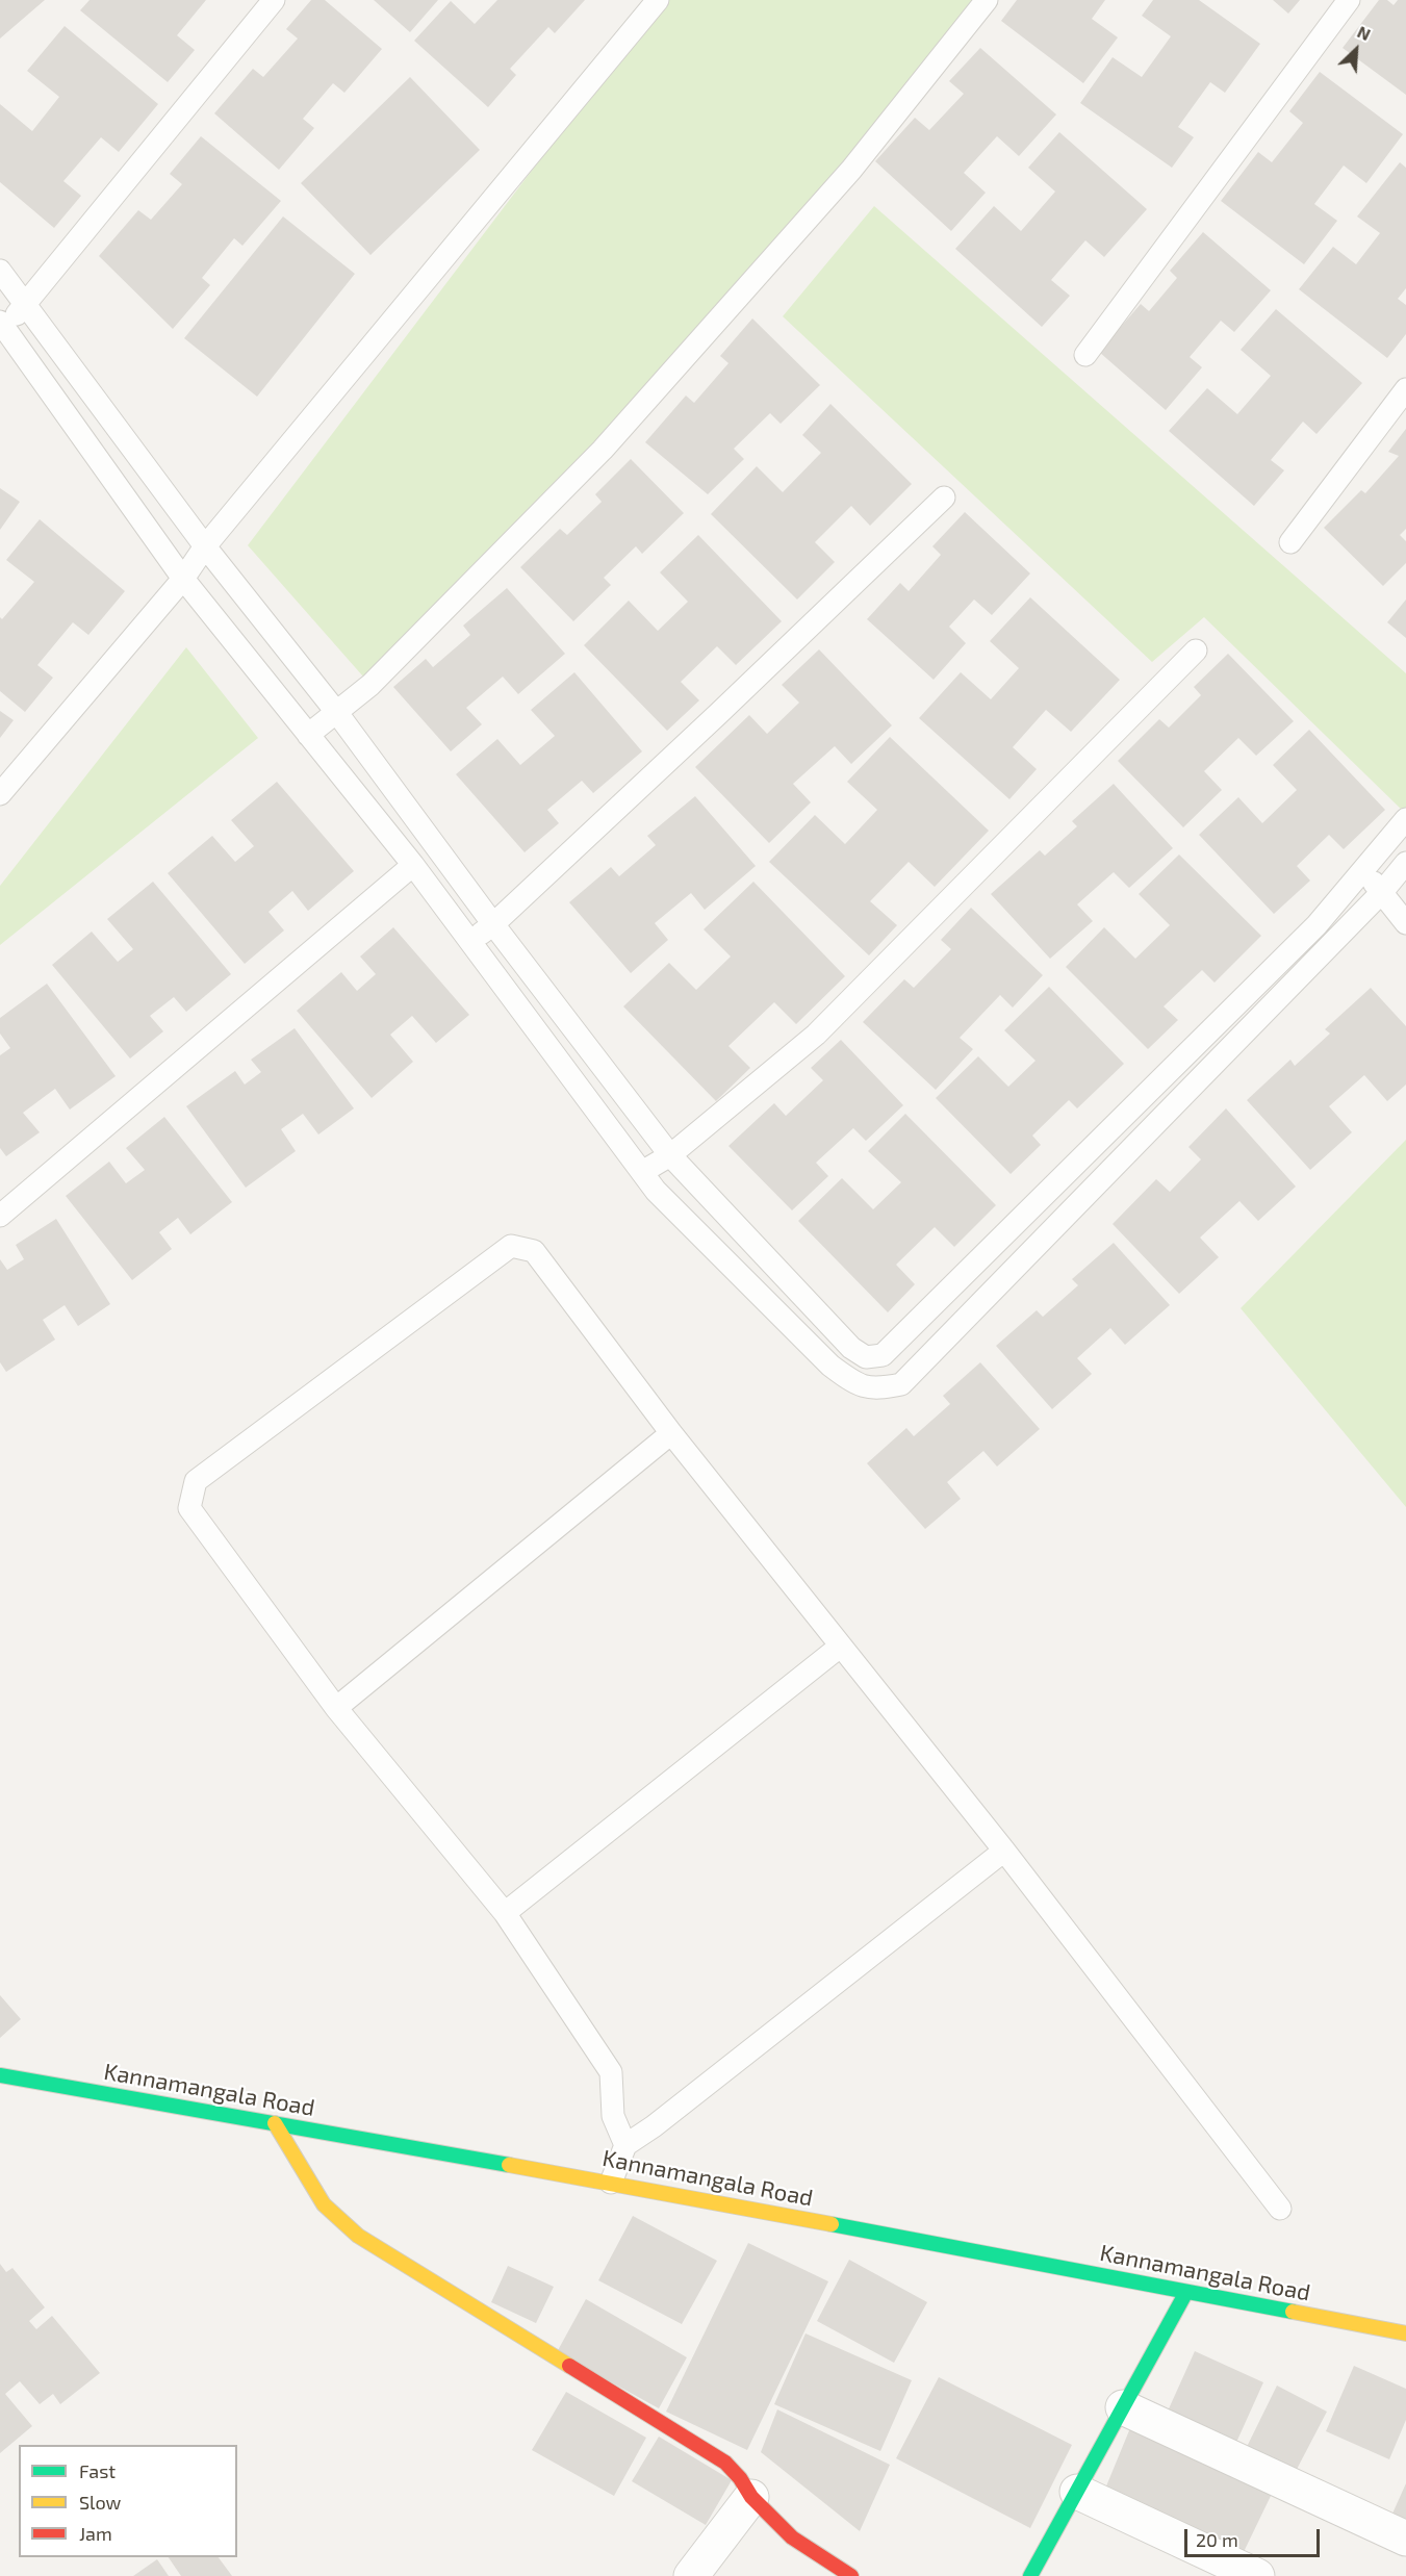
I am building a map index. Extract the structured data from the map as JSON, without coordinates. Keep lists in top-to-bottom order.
{
  "streets": {
    "main road": ["Kannamangala Road"]
  },
  "legend": ["Fast", "Slow", "Jam"],
  "scale_bar": "20 m",
  "north": "top right"
}
